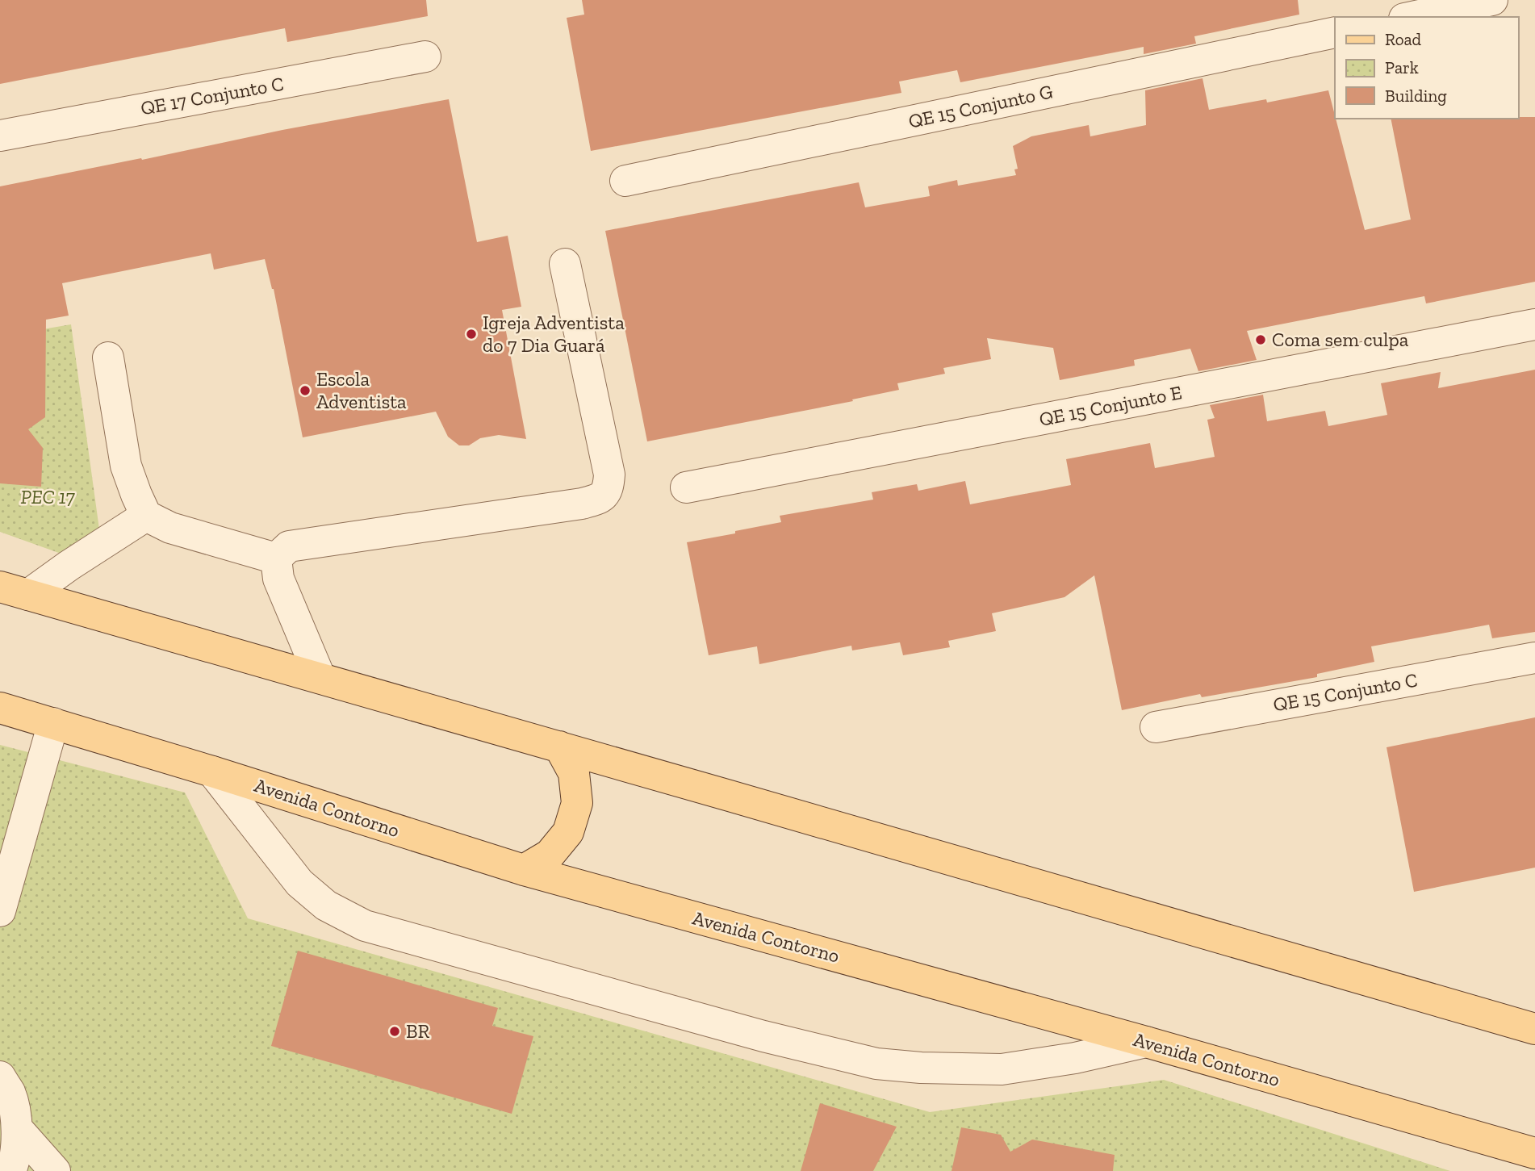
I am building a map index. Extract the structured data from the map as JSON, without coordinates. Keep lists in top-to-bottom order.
{
  "streets": {
    "main road": ["Avenida Contorno"],
    "street": [
      "QE 17 Conjunto C",
      "QE 15 Conjunto G",
      "QE 15 Conjunto E",
      "QE 15 Conjunto C"
    ]
  },
  "parks": ["PEC 17"],
  "places": [
    "Igreja Adventista do 7 Dia Guará",
    "Coma sem culpa",
    "Escola Adventista",
    "BR"
  ],
  "legend": ["Road", "Park", "Building"]
}
